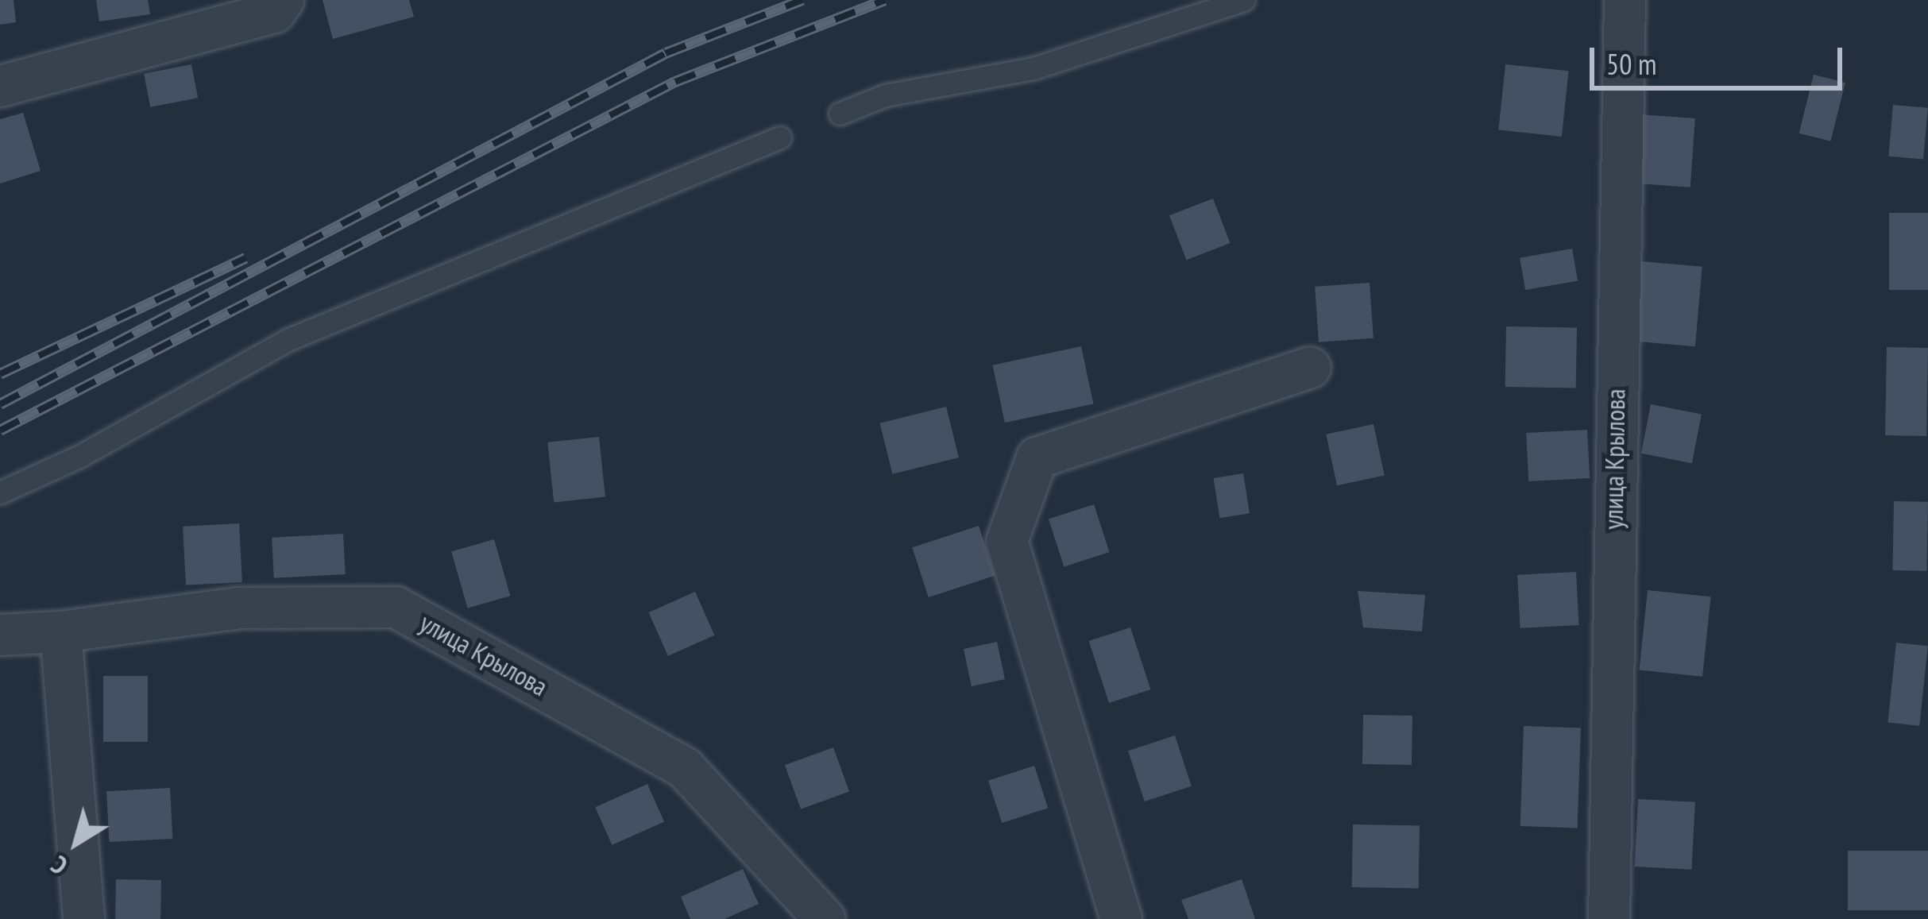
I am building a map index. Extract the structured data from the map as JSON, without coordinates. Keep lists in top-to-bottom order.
{
  "streets": {
    "street": ["улица Крылова"]
  },
  "scale_bar": "50 m",
  "north": "bottom left"
}
